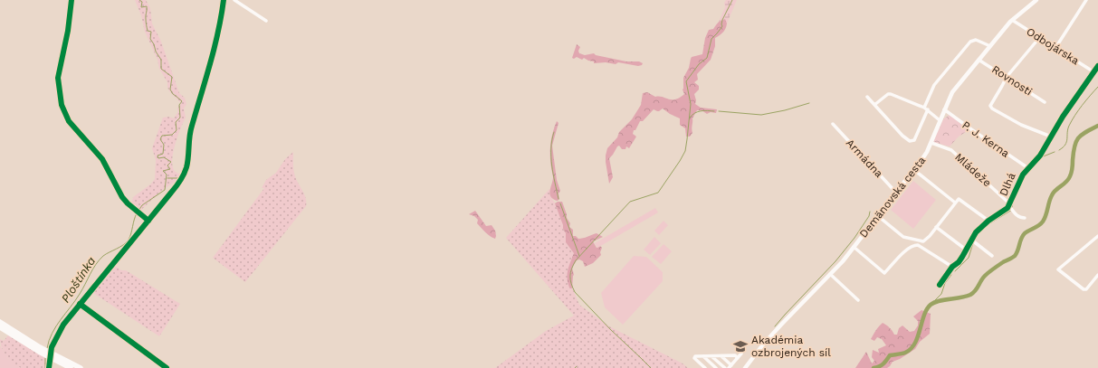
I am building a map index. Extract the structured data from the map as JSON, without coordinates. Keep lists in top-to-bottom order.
{
  "streets": {
    "main road": ["Demänovská cesta"],
    "street": [
      "Odbojárska",
      "Rovnosti",
      "P. J. Kerna",
      "Armádna",
      "Mládeže",
      "Dlhá"
    ]
  },
  "crossings": [
    ["Odbojárska", "Dlhá"],
    ["Odbojárska", "Demänovská cesta"],
    ["Rovnosti", "Demänovská cesta"],
    ["P. J. Kerna", "Dlhá"],
    ["P. J. Kerna", "Demänovská cesta"],
    ["Armádna", "Demänovská cesta"],
    ["Mládeže", "Dlhá"],
    ["Mládeže", "Demänovská cesta"]
  ],
  "water": ["Ploštínka"],
  "places": {
    "school or university": ["Akadémia ozbrojených síl"]
  }
}
